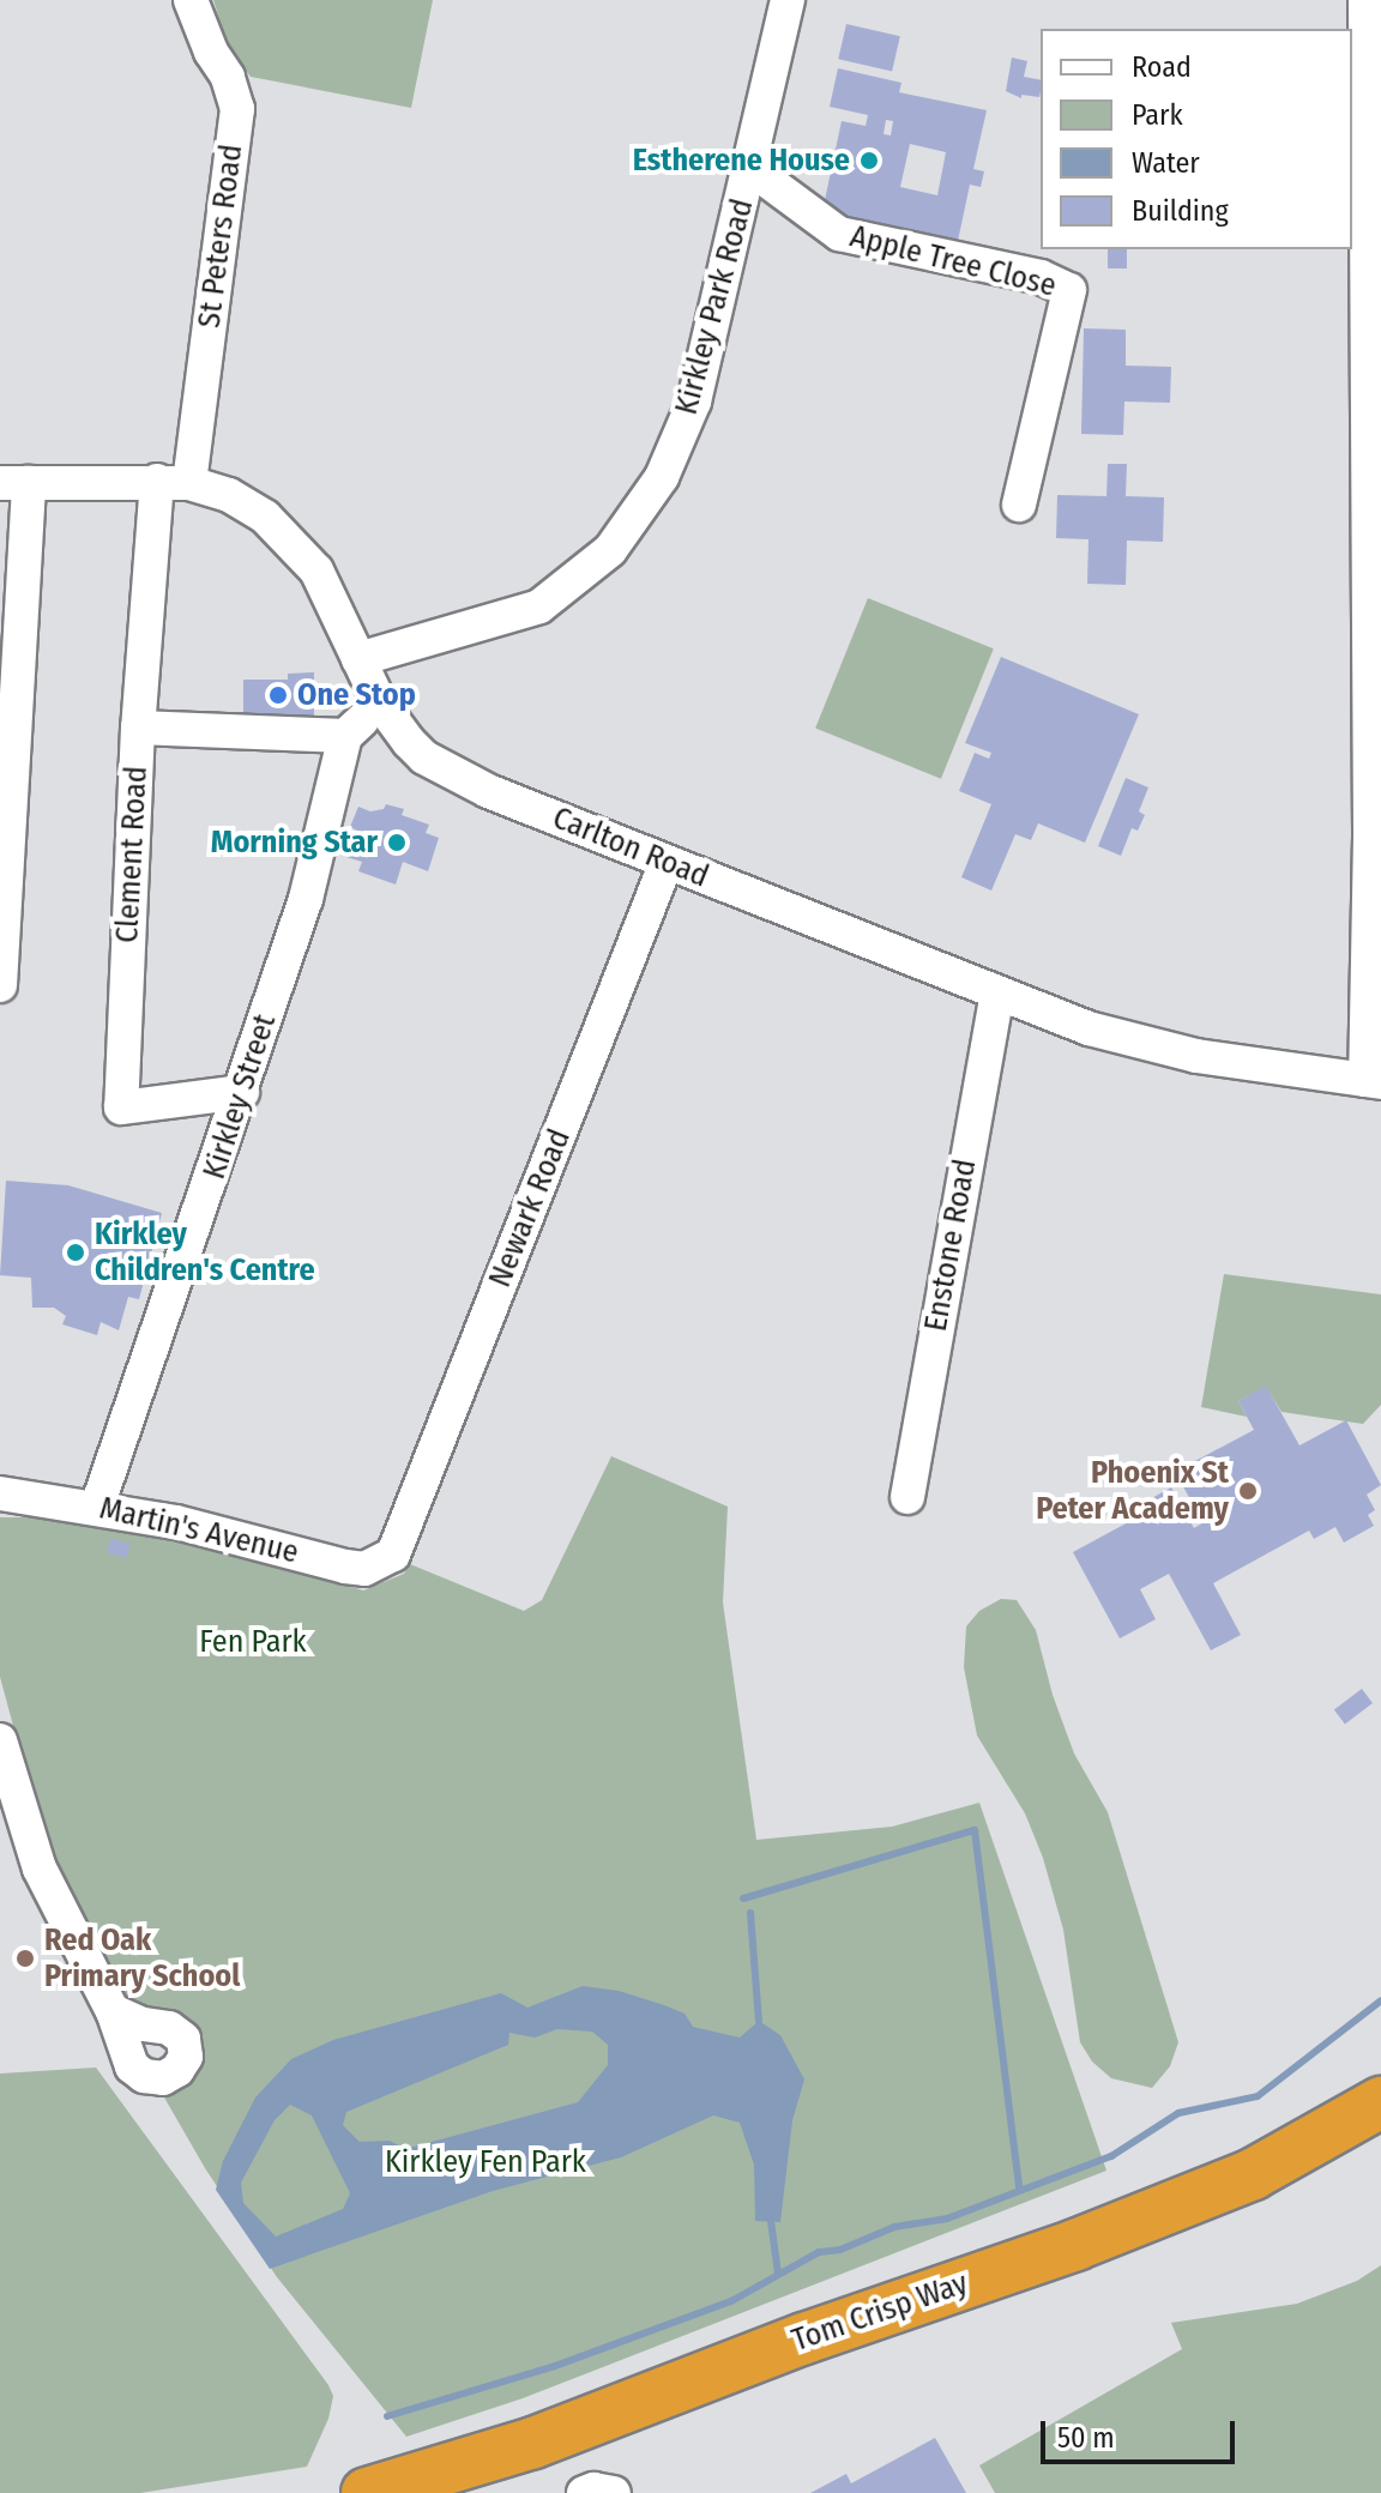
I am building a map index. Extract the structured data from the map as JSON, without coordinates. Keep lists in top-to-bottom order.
{
  "streets": {
    "highway": ["Tom Crisp Way"],
    "street": [
      "St Peters Road",
      "Apple Tree Close",
      "Kirkley Park Road",
      "Carlton Road",
      "Clement Road",
      "Kirkley Street",
      "Newark Road",
      "Enstone Road",
      "Martin's Avenue"
    ]
  },
  "crossings": [
    ["St Peters Road", "Carlton Road"],
    ["St Peters Road", "Clement Road"],
    ["Apple Tree Close", "Kirkley Park Road"],
    ["Kirkley Park Road", "Carlton Road"],
    ["Carlton Road", "Clement Road"],
    ["Carlton Road", "Newark Road"],
    ["Carlton Road", "Enstone Road"],
    ["Clement Road", "Kirkley Street"],
    ["Kirkley Street", "Martin's Avenue"],
    ["Newark Road", "Martin's Avenue"]
  ],
  "parks": ["Fen Park", "Kirkley Fen Park"],
  "places": [
    "Estherene House",
    "One Stop",
    "Morning Star",
    "Kirkley Children's Centre",
    "Phoenix St Peter Academy",
    "Red Oak Primary School"
  ],
  "legend": [
    "Road",
    "Park",
    "Water",
    "Building"
  ],
  "scale_bar": "50 m"
}
